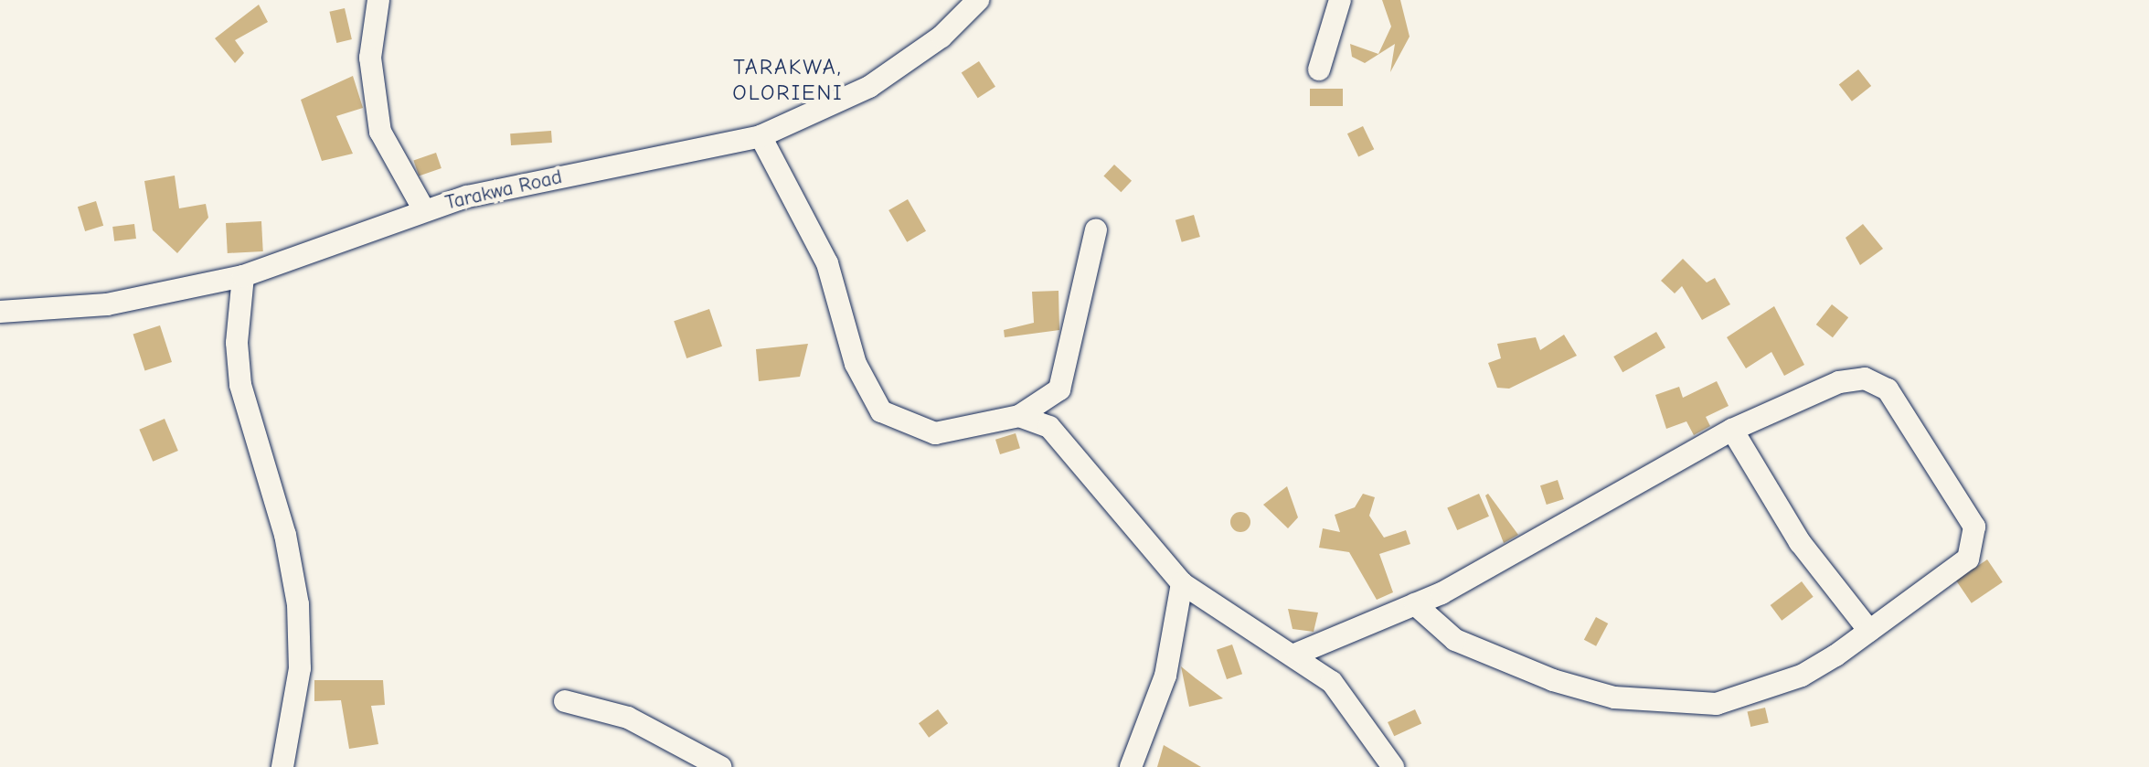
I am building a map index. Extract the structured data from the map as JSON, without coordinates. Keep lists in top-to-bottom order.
{
  "streets": {
    "street": ["Tarakwa Road"]
  },
  "districts": ["TARAKWA, OLORIENI"]
}
